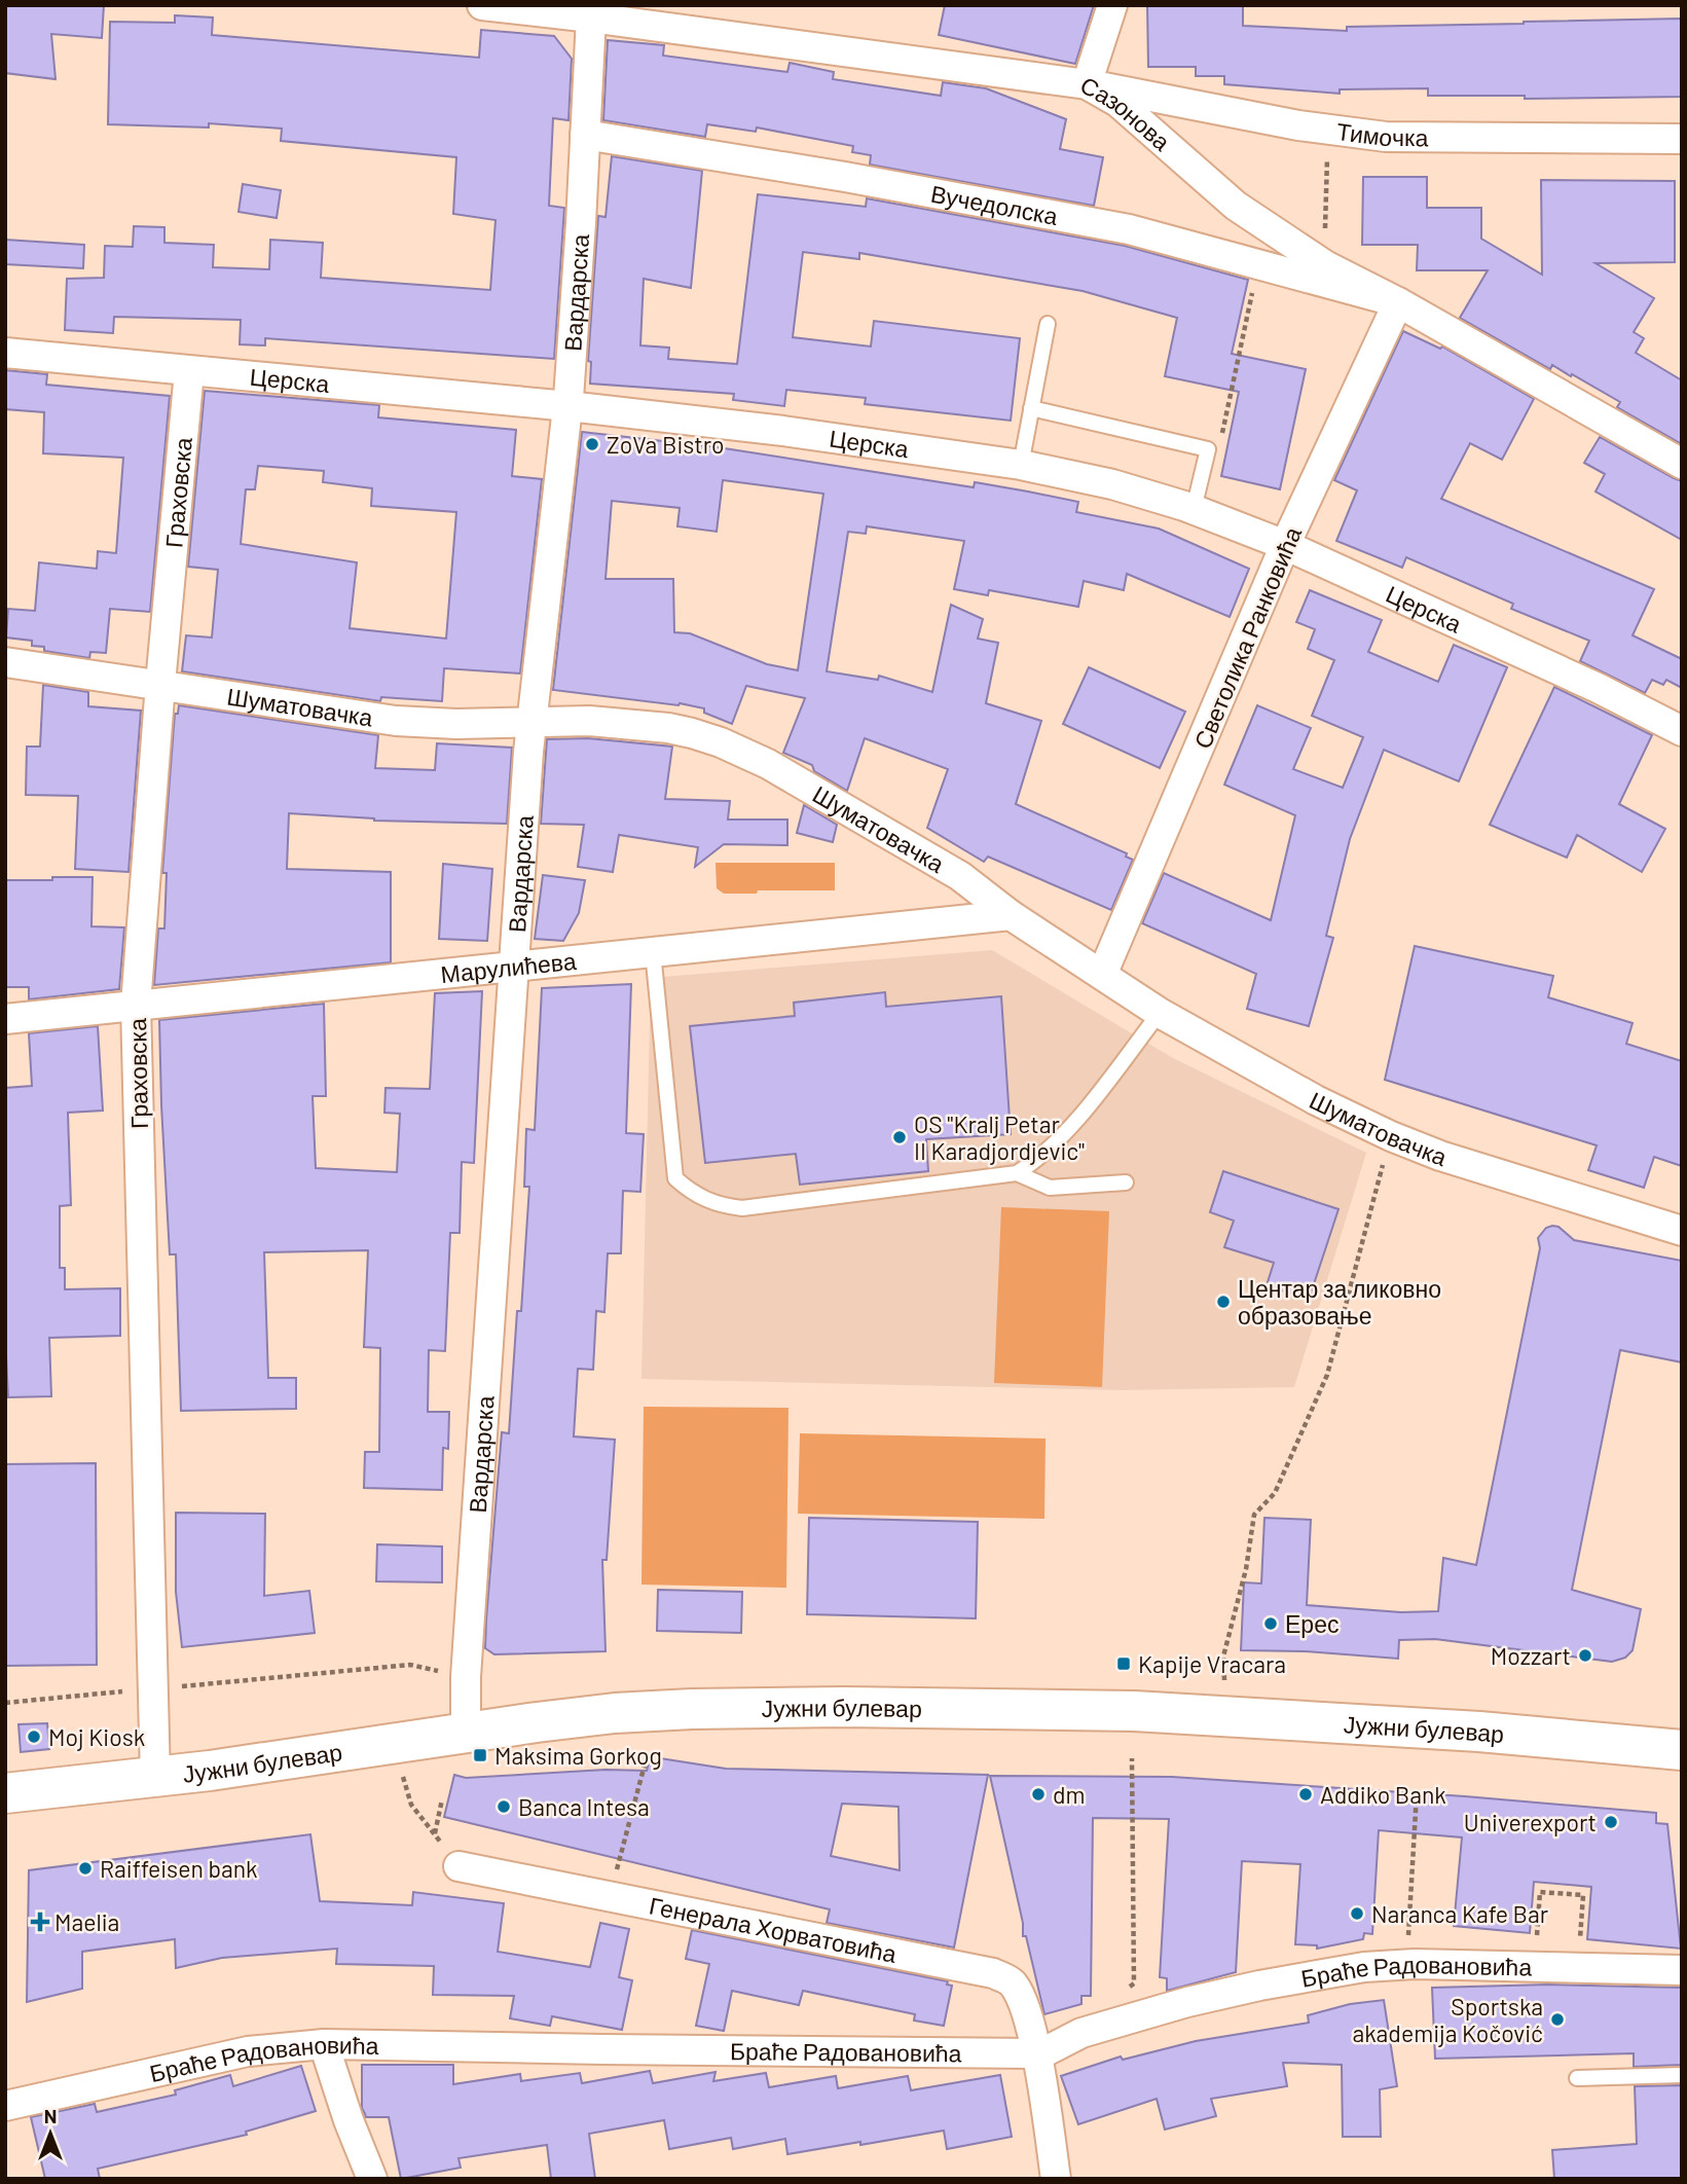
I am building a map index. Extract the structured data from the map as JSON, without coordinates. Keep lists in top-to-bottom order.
{
  "streets": {
    "main road": ["Јужни булевар"],
    "street": [
      "Сазонова",
      "Тимочка",
      "Вучедолска",
      "Вардарска",
      "Церска",
      "Граховска",
      "Светолика Ранковића",
      "Шуматовачка",
      "Марулићева",
      "Генерала Хорватовића",
      "Браће Радовановића"
    ]
  },
  "crossings": [
    ["Сазонова", "Тимочка"],
    ["Сазонова", "Вучедолска"],
    ["Сазонова", "Вардарска"],
    ["Сазонова", "Светолика Ранковића"],
    ["Вучедолска", "Вардарска"],
    ["Вучедолска", "Светолика Ранковића"],
    ["Вардарска", "Церска"],
    ["Вардарска", "Шуматовачка"],
    ["Вардарска", "Марулићева"],
    ["Вардарска", "Јужни булевар"],
    ["Церска", "Граховска"],
    ["Церска", "Светолика Ранковића"],
    ["Граховска", "Шуматовачка"],
    ["Граховска", "Марулићева"],
    ["Граховска", "Јужни булевар"],
    ["Светолика Ранковића", "Шуматовачка"],
    ["Шуматовачка", "Марулићева"],
    ["Генерала Хорватовића", "Браће Радовановића"]
  ],
  "places": {
    "other": [
      "ZoVa Bistro",
      "OS \"Kralj Petar II Karadjordjevic\"",
      "Центар за ликовно образовање",
      "Ерес",
      "Mozzart",
      "Moj Kiosk",
      "dm",
      "Addiko Bank",
      "Banca Intesa",
      "Univerexport",
      "Raiffeisen bank",
      "Naranca Kafe Bar",
      "Sportska akademija Kočović"
    ],
    "transit": ["Kapije Vracara", "Maksima Gorkog"],
    "health": ["Maelia"]
  },
  "north": "top"
}
